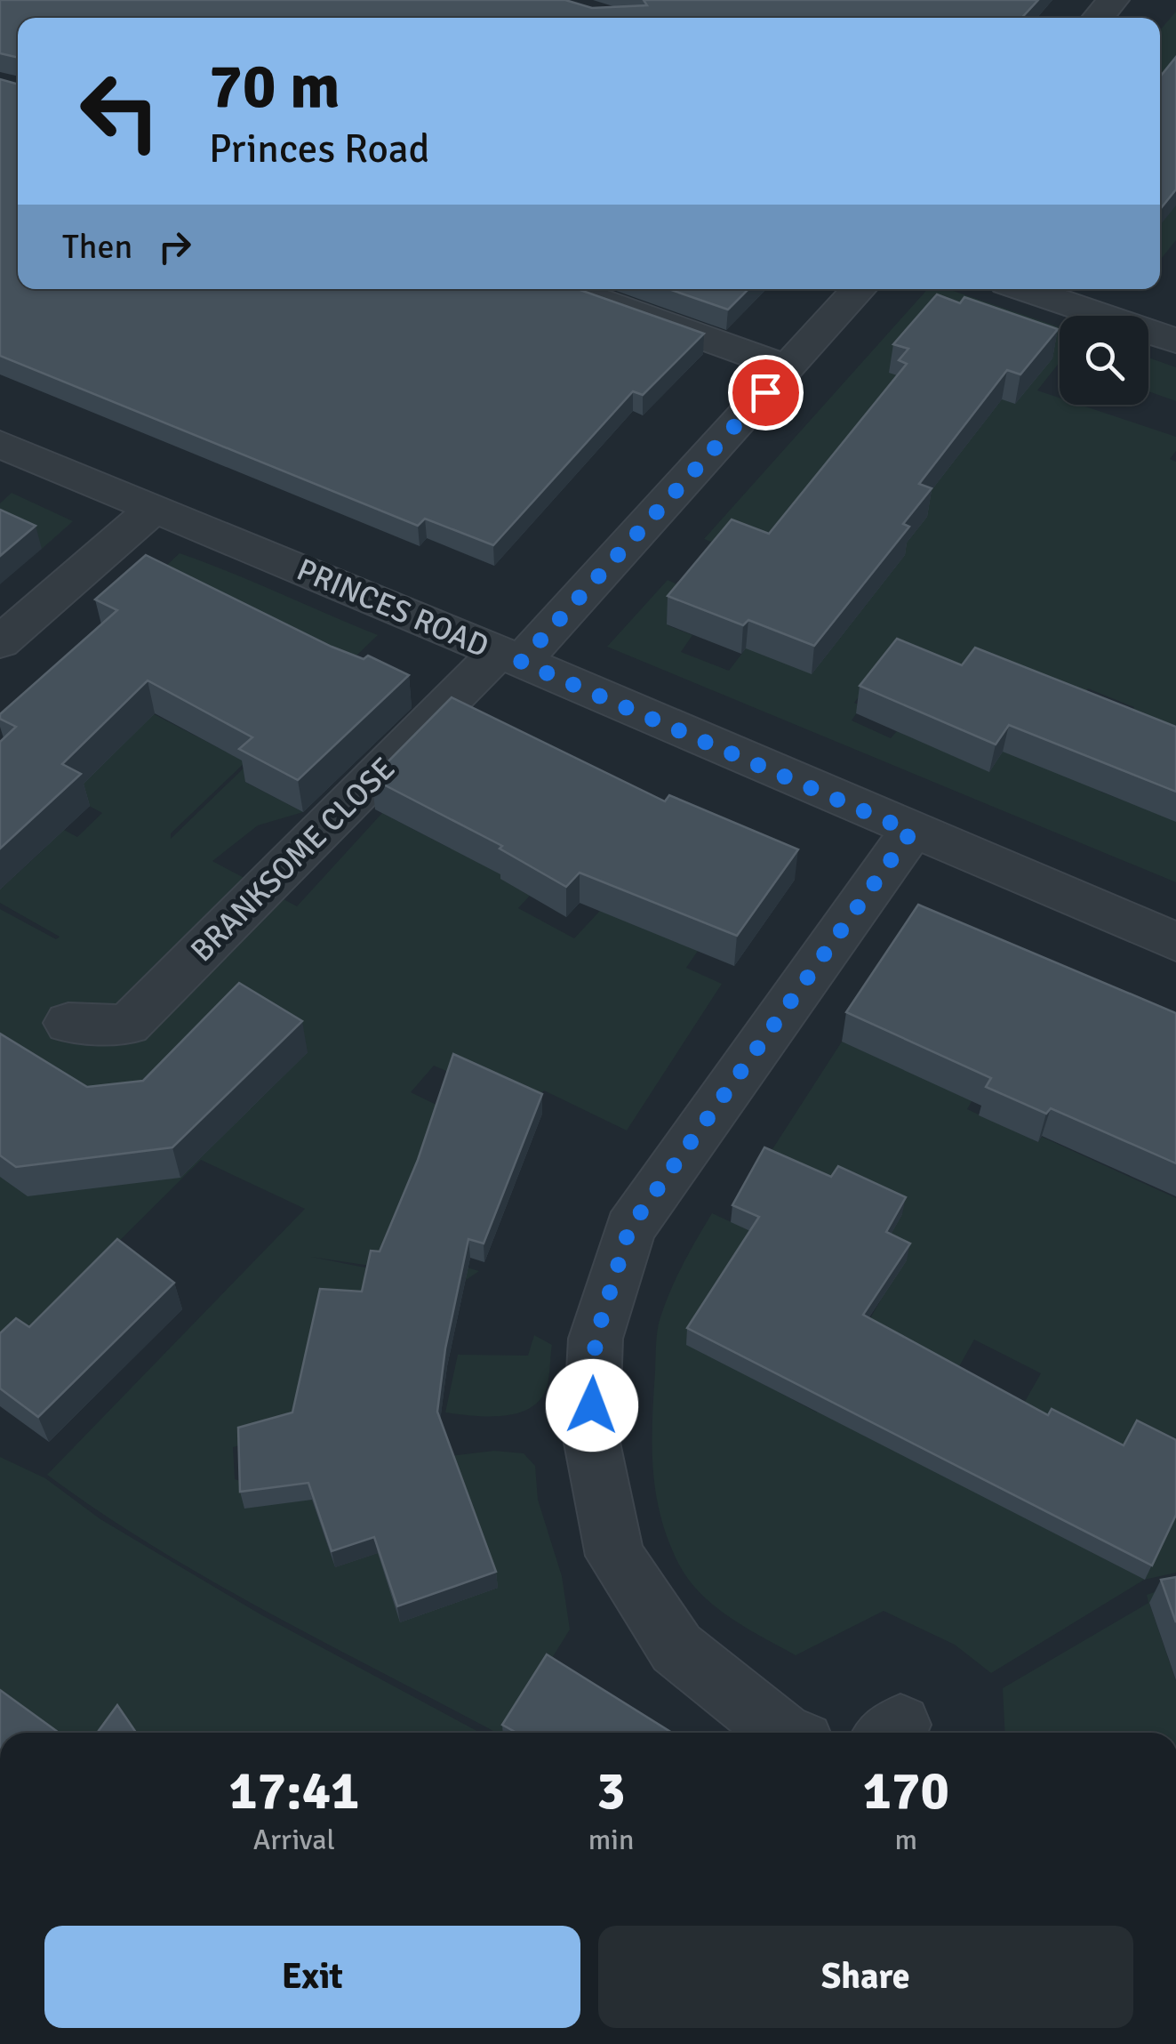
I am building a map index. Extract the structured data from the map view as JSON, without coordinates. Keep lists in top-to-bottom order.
{
  "streets": {
    "street": ["PRINCES ROAD", "BRANKSOME CLOSE"]
  },
  "crossings": [
    ["PRINCES ROAD", "BRANKSOME CLOSE"]
  ],
  "page": {
    "turn": ["70 m", "Princes Road"],
    "then": "Then",
    "eta": [
      "17:41",
      "Arrival",
      "3",
      "min",
      "170",
      "m"
    ],
    "buttons": ["Exit", "Share"]
  }
}
